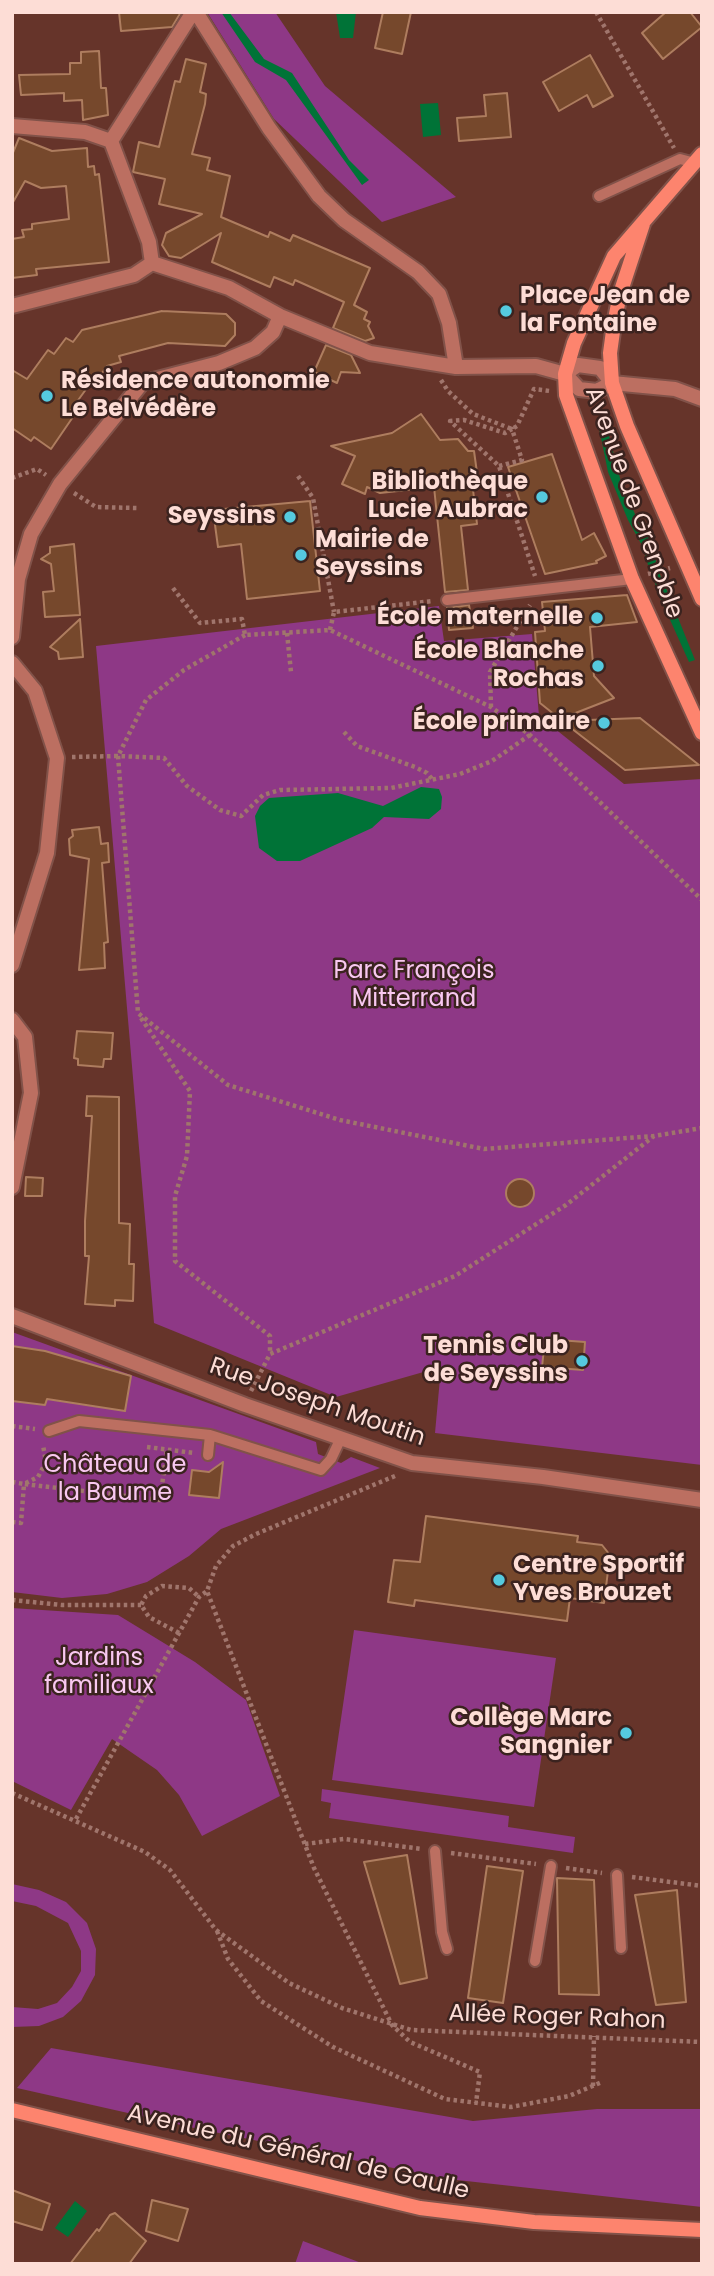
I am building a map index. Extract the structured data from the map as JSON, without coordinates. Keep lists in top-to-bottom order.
{
  "streets": {
    "street": ["Avenue de Grenoble", "Rue Joseph Moutin", "Avenue du Général de Gaulle"],
    "path": ["Allée Roger Rahon"]
  },
  "parks": ["Parc François Mitterrand", "Château de la Baume", "Jardins familiaux"],
  "places": [
    "Place Jean de la Fontaine",
    "Résidence autonomie Le Belvédère",
    "Bibliothèque Lucie Aubrac",
    "Seyssins",
    "Mairie de Seyssins",
    "École maternelle",
    "École Blanche Rochas",
    "École primaire",
    "Tennis Club de Seyssins",
    "Centre Sportif Yves Brouzet",
    "Collège Marc Sangnier"
  ]
}
